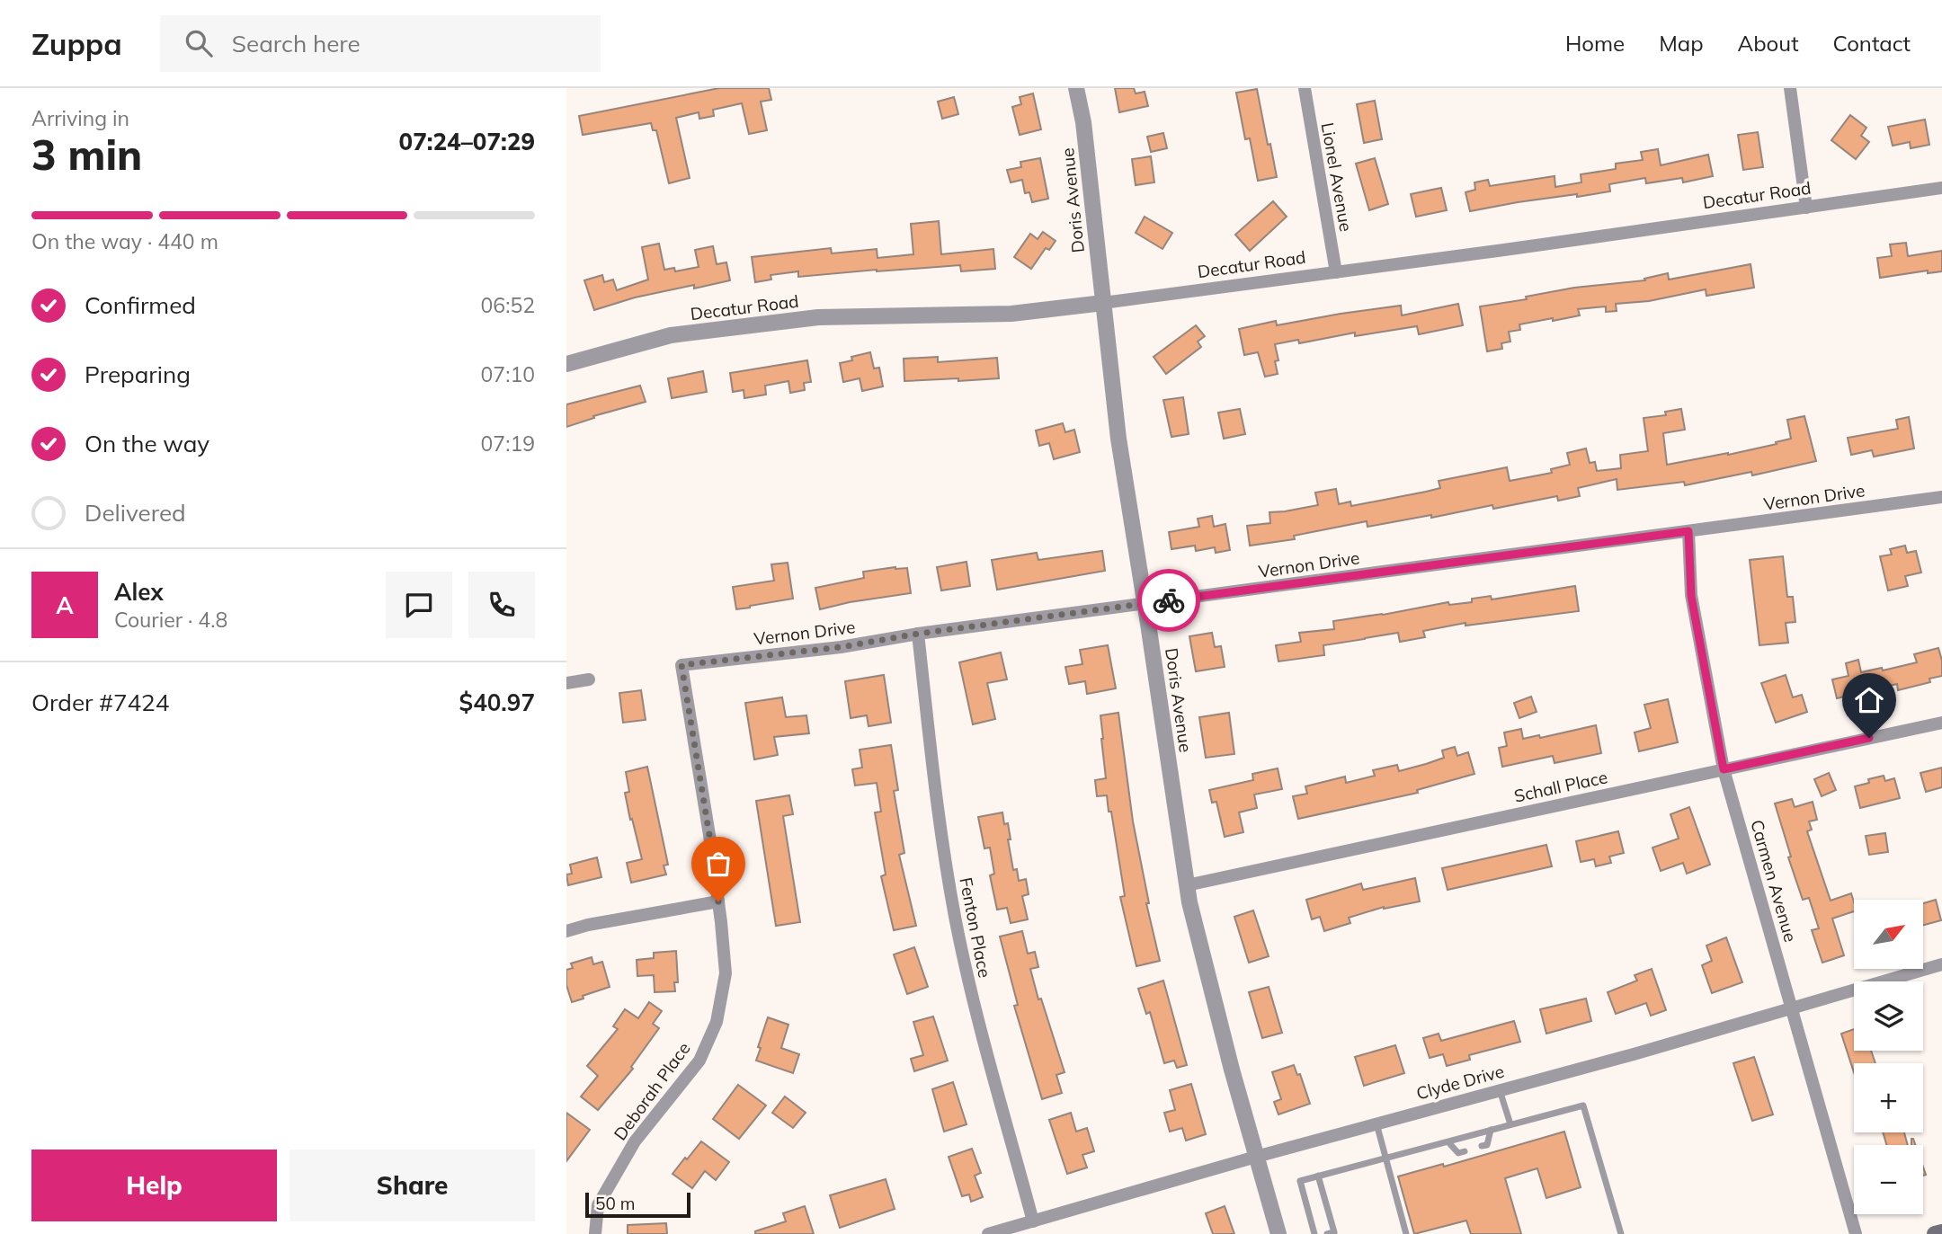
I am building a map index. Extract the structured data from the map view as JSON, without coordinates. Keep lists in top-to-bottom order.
{
  "streets": {
    "street": [
      "Lionel Avenue",
      "Decatur Road",
      "Doris Avenue",
      "Vernon Drive",
      "Schall Place",
      "Carmen Avenue",
      "Fenton Place",
      "Clyde Drive",
      "Deborah Place"
    ]
  },
  "crossings": [
    ["Lionel Avenue", "Decatur Road"],
    ["Decatur Road", "Doris Avenue"],
    ["Doris Avenue", "Vernon Drive"],
    ["Doris Avenue", "Schall Place"],
    ["Doris Avenue", "Clyde Drive"],
    ["Vernon Drive", "Carmen Avenue"],
    ["Vernon Drive", "Fenton Place"],
    ["Vernon Drive", "Deborah Place"],
    ["Schall Place", "Carmen Avenue"],
    ["Carmen Avenue", "Clyde Drive"],
    ["Fenton Place", "Clyde Drive"]
  ],
  "scale_bar": "50 m",
  "north": "top right",
  "page": {
    "header": "Zuppa",
    "search": "Search here",
    "nav": [
      "Home",
      "Map",
      "About",
      "Contact"
    ],
    "heading": ["3 min", "Arriving in", "07:24–07:29"],
    "panel": [
      "Alex",
      "Courier · 4.8",
      "Order #7424",
      "$40.97"
    ],
    "bar": "On the way · 440 m",
    "list": [
      ["Confirmed", "06:52"],
      ["Preparing", "07:10"],
      ["On the way", "07:19"],
      "Delivered"
    ],
    "round": "A",
    "map_buttons": ["+", "−"],
    "buttons": ["Help", "Share"],
    "scale": "50 m"
  }
}
